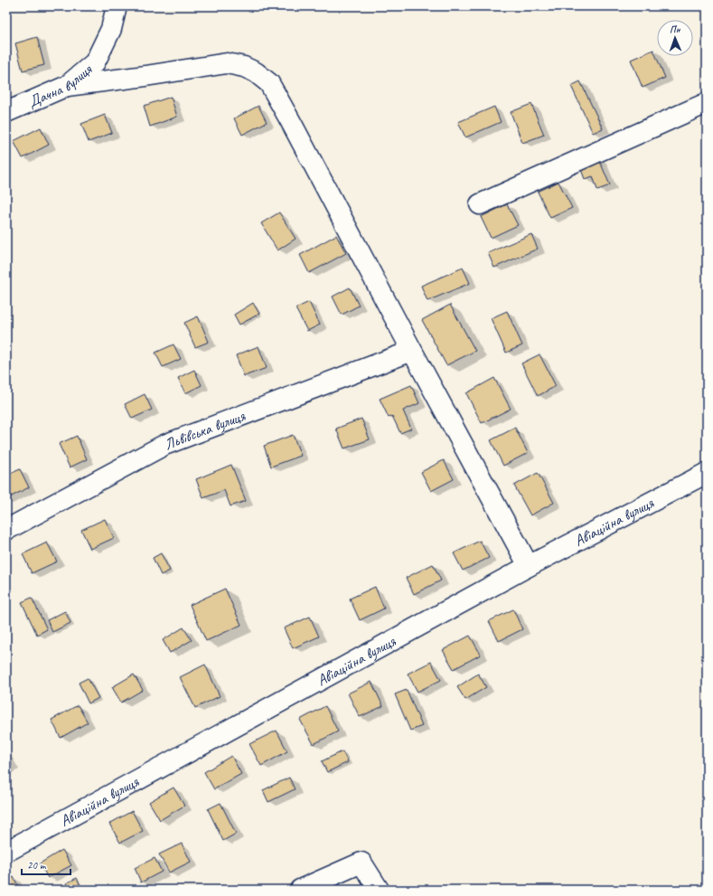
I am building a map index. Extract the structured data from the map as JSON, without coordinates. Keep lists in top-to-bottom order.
{
  "streets": {
    "street": ["Дачна вулиця", "Львівська вулиця", "Авіаційна вулиця"]
  },
  "scale_bar": "20 m",
  "north": "top"
}
